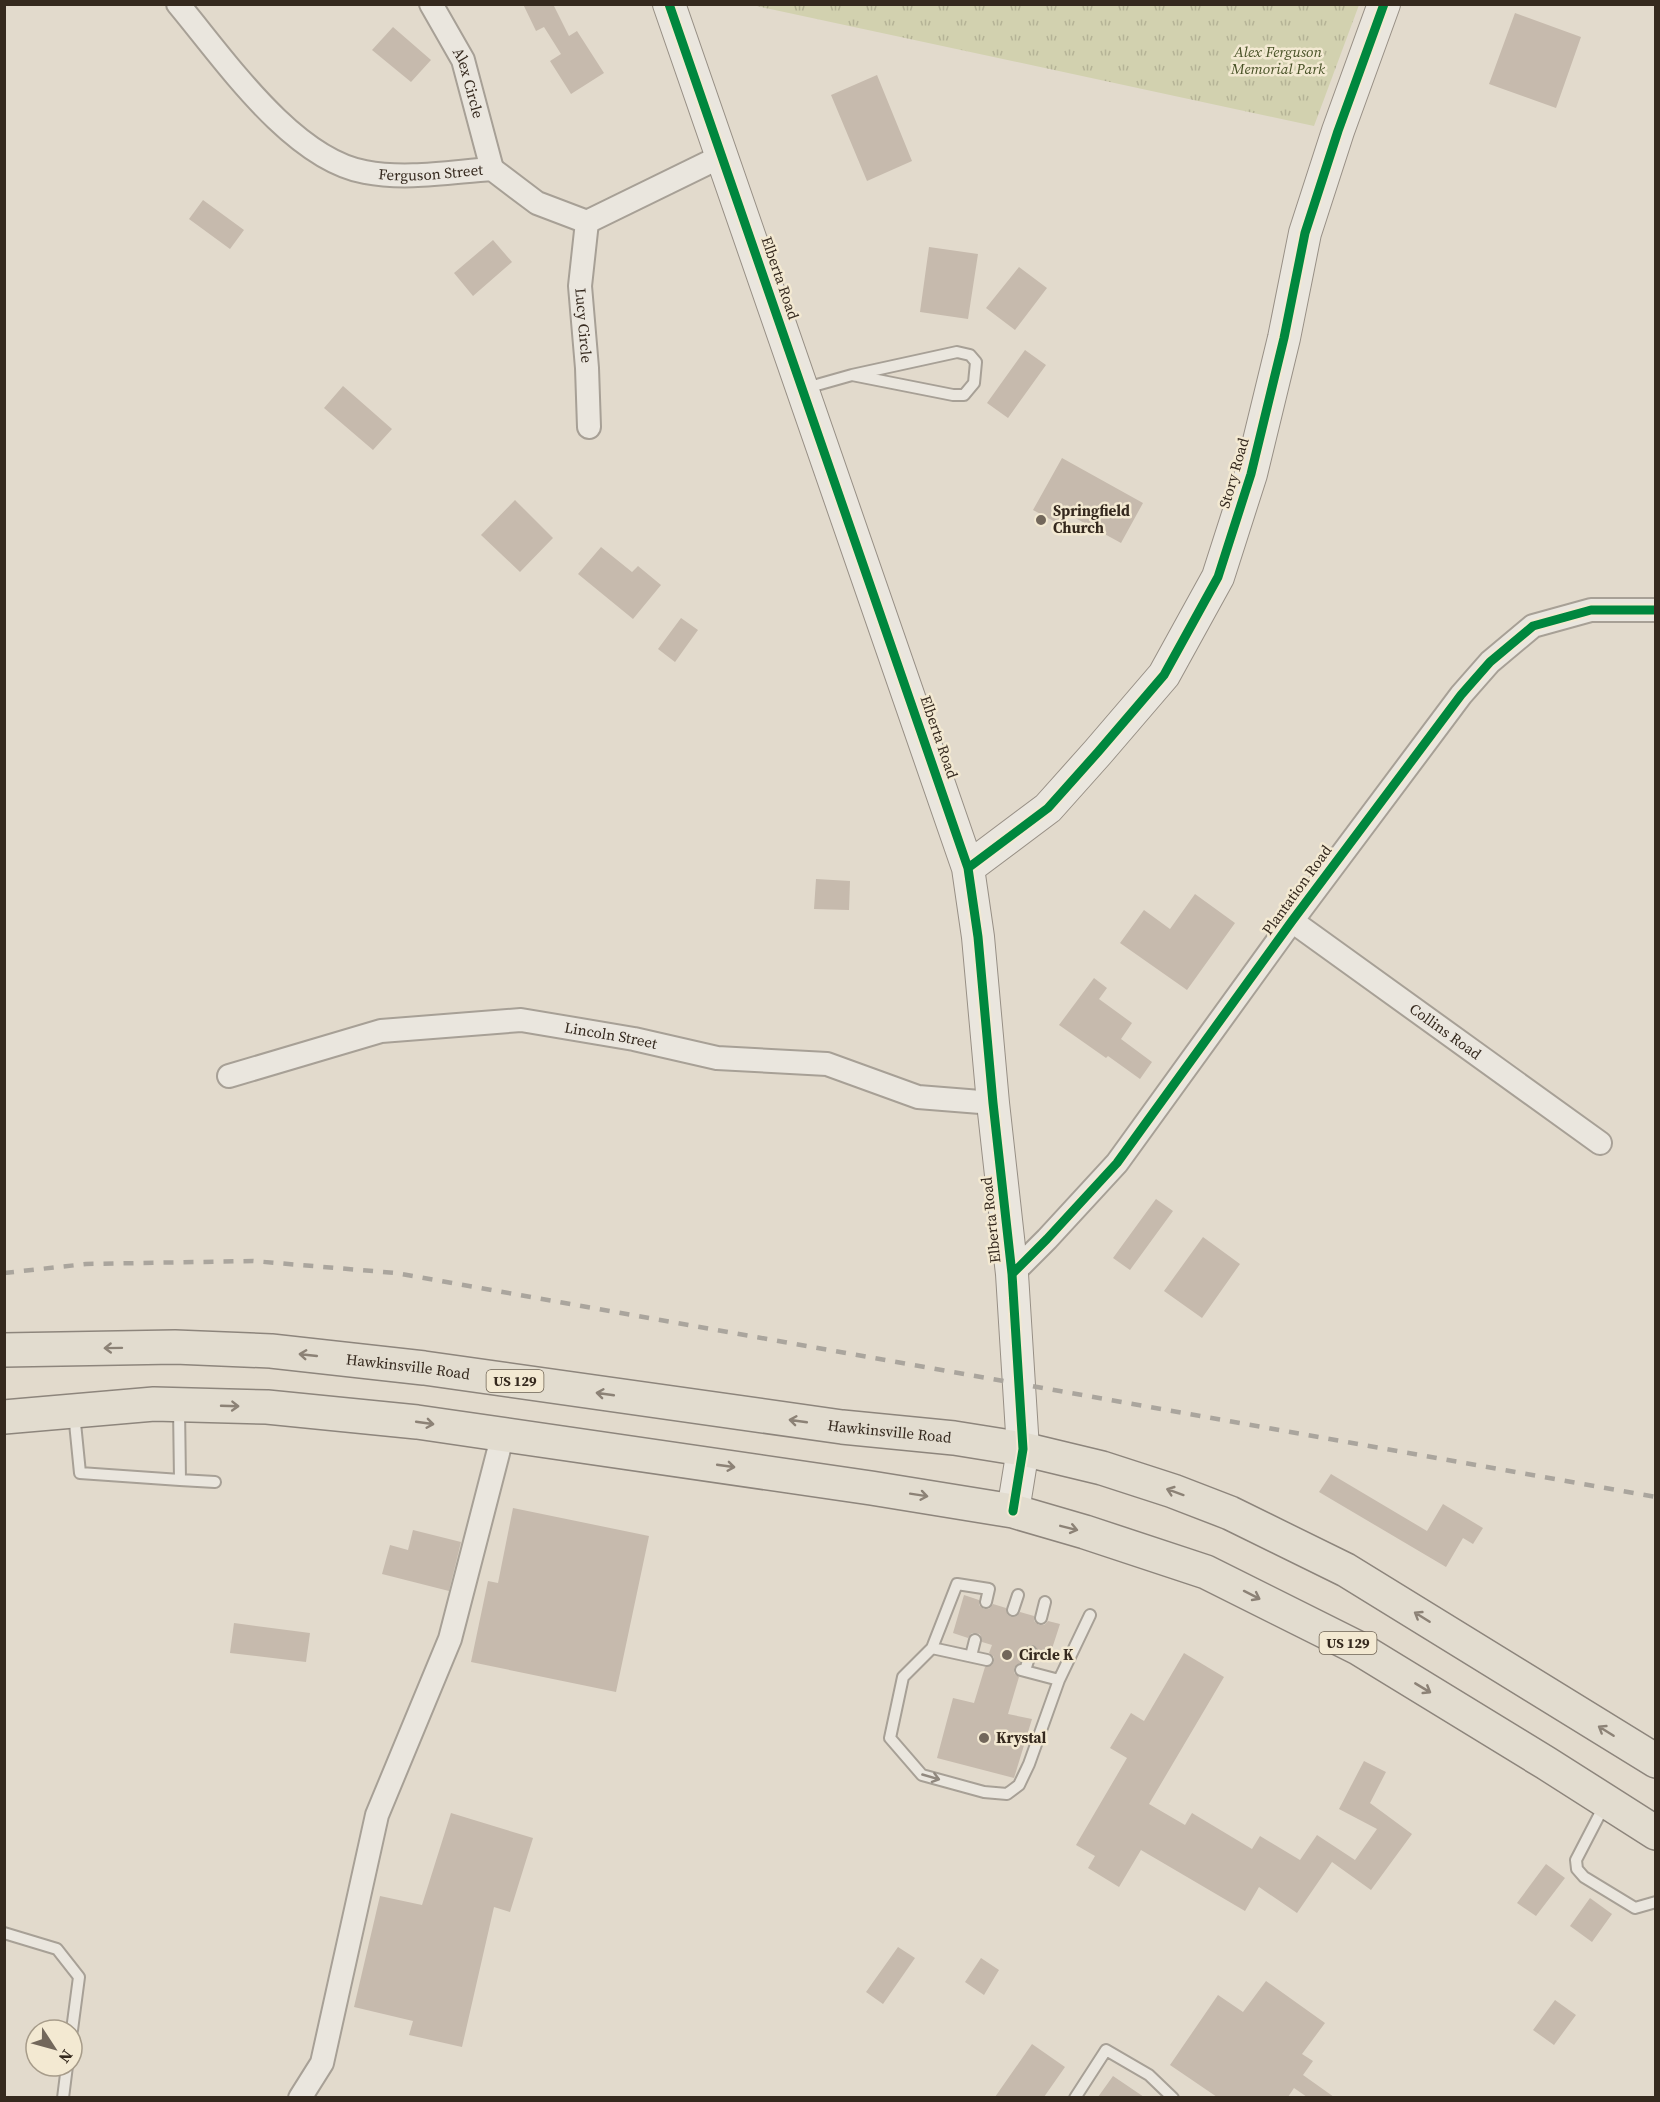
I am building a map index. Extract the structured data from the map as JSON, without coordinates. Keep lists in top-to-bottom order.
{
  "streets": {
    "main road": ["Hawkinsville Road", "US 129"],
    "street": [
      "Alex Circle",
      "Ferguson Street",
      "Elberta Road",
      "Lucy Circle",
      "Story Road",
      "Plantation Road",
      "Collins Road",
      "Lincoln Street"
    ]
  },
  "crossings": [
    ["Alex Circle", "Ferguson Street"],
    ["Ferguson Street", "Lucy Circle"],
    ["Elberta Road", "Story Road"],
    ["Elberta Road", "Plantation Road"],
    ["Elberta Road", "Lincoln Street"],
    ["Elberta Road", "Hawkinsville Road"],
    ["Elberta Road", "US 129"],
    ["Plantation Road", "Collins Road"],
    ["Hawkinsville Road", "US 129"]
  ],
  "parks": ["Alex Ferguson Memorial Park"],
  "places": ["Springfield Church", "Circle K", "Krystal"],
  "north": "bottom right"
}
